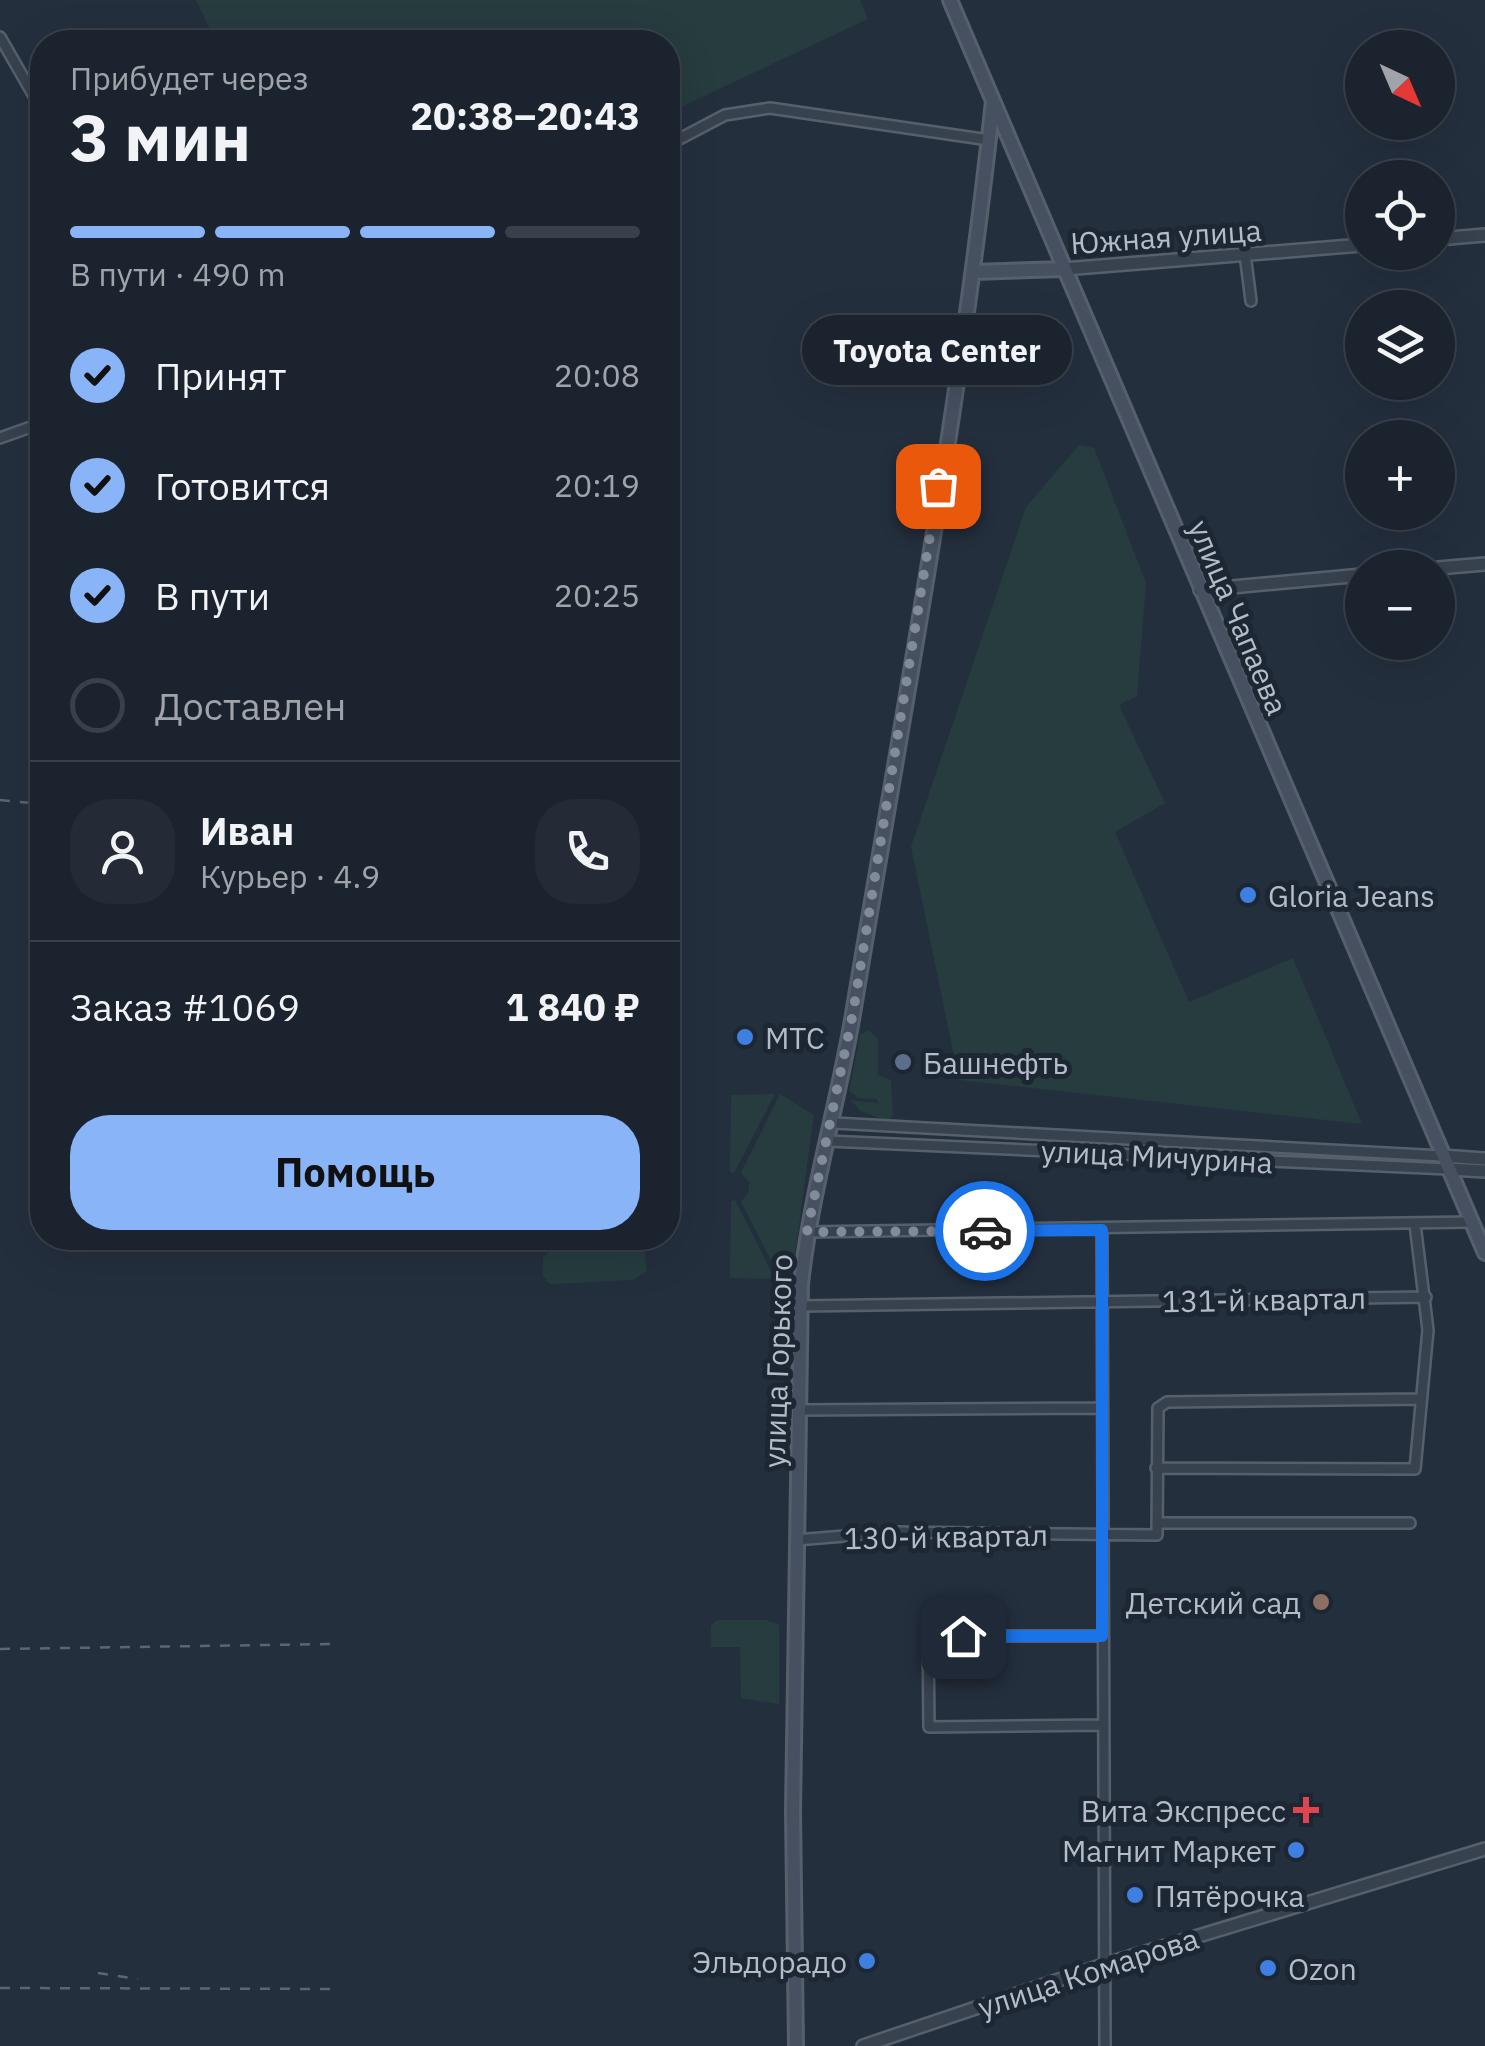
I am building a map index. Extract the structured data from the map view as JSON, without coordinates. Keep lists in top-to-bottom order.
{
  "streets": {
    "main road": ["Южная улица", "улица Чапаева", "улица Горького"],
    "street": [
      "улица Мичурина",
      "131-й квартал",
      "130-й квартал",
      "улица Комарова"
    ]
  },
  "crossings": [
    ["Южная улица", "улица Чапаева"],
    ["Южная улица", "улица Горького"],
    ["улица Чапаева", "улица Мичурина"],
    ["улица Чапаева", "улица Горького"],
    ["улица Мичурина", "улица Горького"],
    ["улица Горького", "130-й квартал"]
  ],
  "places": {
    "other": [
      "Toyota Center",
      "Gloria Jeans",
      "МТС",
      "Башнефть",
      "Детский сад",
      "Магнит Маркет",
      "Пятёрочка",
      "Эльдорадо",
      "Ozon"
    ],
    "health": ["Вита Экспресс"]
  },
  "north": "bottom right",
  "page": {
    "map_buttons": ["+", "−"],
    "heading": ["3 мин", "Прибудет через", "20:38–20:43"],
    "panel": [
      "Иван",
      "Курьер · 4.9",
      "Заказ #1069",
      "1 840 ₽"
    ],
    "bar": "В пути · 490 m",
    "bubble": "Toyota Center",
    "list": [
      ["Принят", "20:08"],
      ["Готовится", "20:19"],
      ["В пути", "20:25"],
      "Доставлен"
    ],
    "buttons": "Помощь"
  }
}
